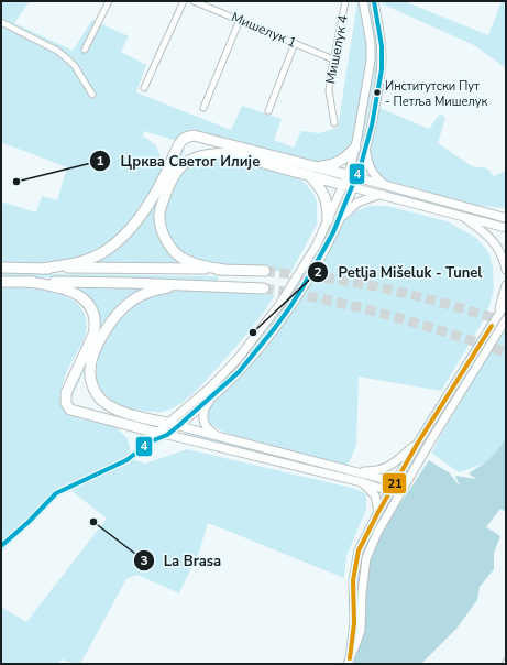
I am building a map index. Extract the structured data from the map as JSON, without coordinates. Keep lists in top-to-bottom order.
{
  "streets": {
    "street": ["Мишелук 1", "Мишелук 4"]
  },
  "crossings": [
    ["Мишелук 1", "Мишелук 4"]
  ],
  "places": [
    "Институтски Пут - Петља Мишелук",
    "Црква Светог Илије",
    "Petlja Mišeluk - Tunel",
    "La Brasa"
  ],
  "lines": ["transit line 4", "transit line 21"]
}
